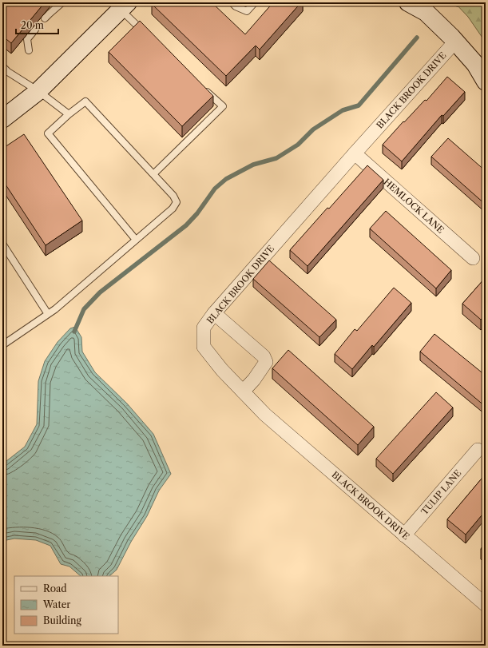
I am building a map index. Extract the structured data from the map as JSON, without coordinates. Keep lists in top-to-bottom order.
{
  "streets": {
    "street": ["BLACK BROOK DRIVE", "HEMLOCK LANE", "TULIP LANE"]
  },
  "crossings": [
    ["BLACK BROOK DRIVE", "HEMLOCK LANE"],
    ["BLACK BROOK DRIVE", "TULIP LANE"]
  ],
  "legend": ["Road", "Water", "Building"],
  "scale_bar": "20 m"
}
